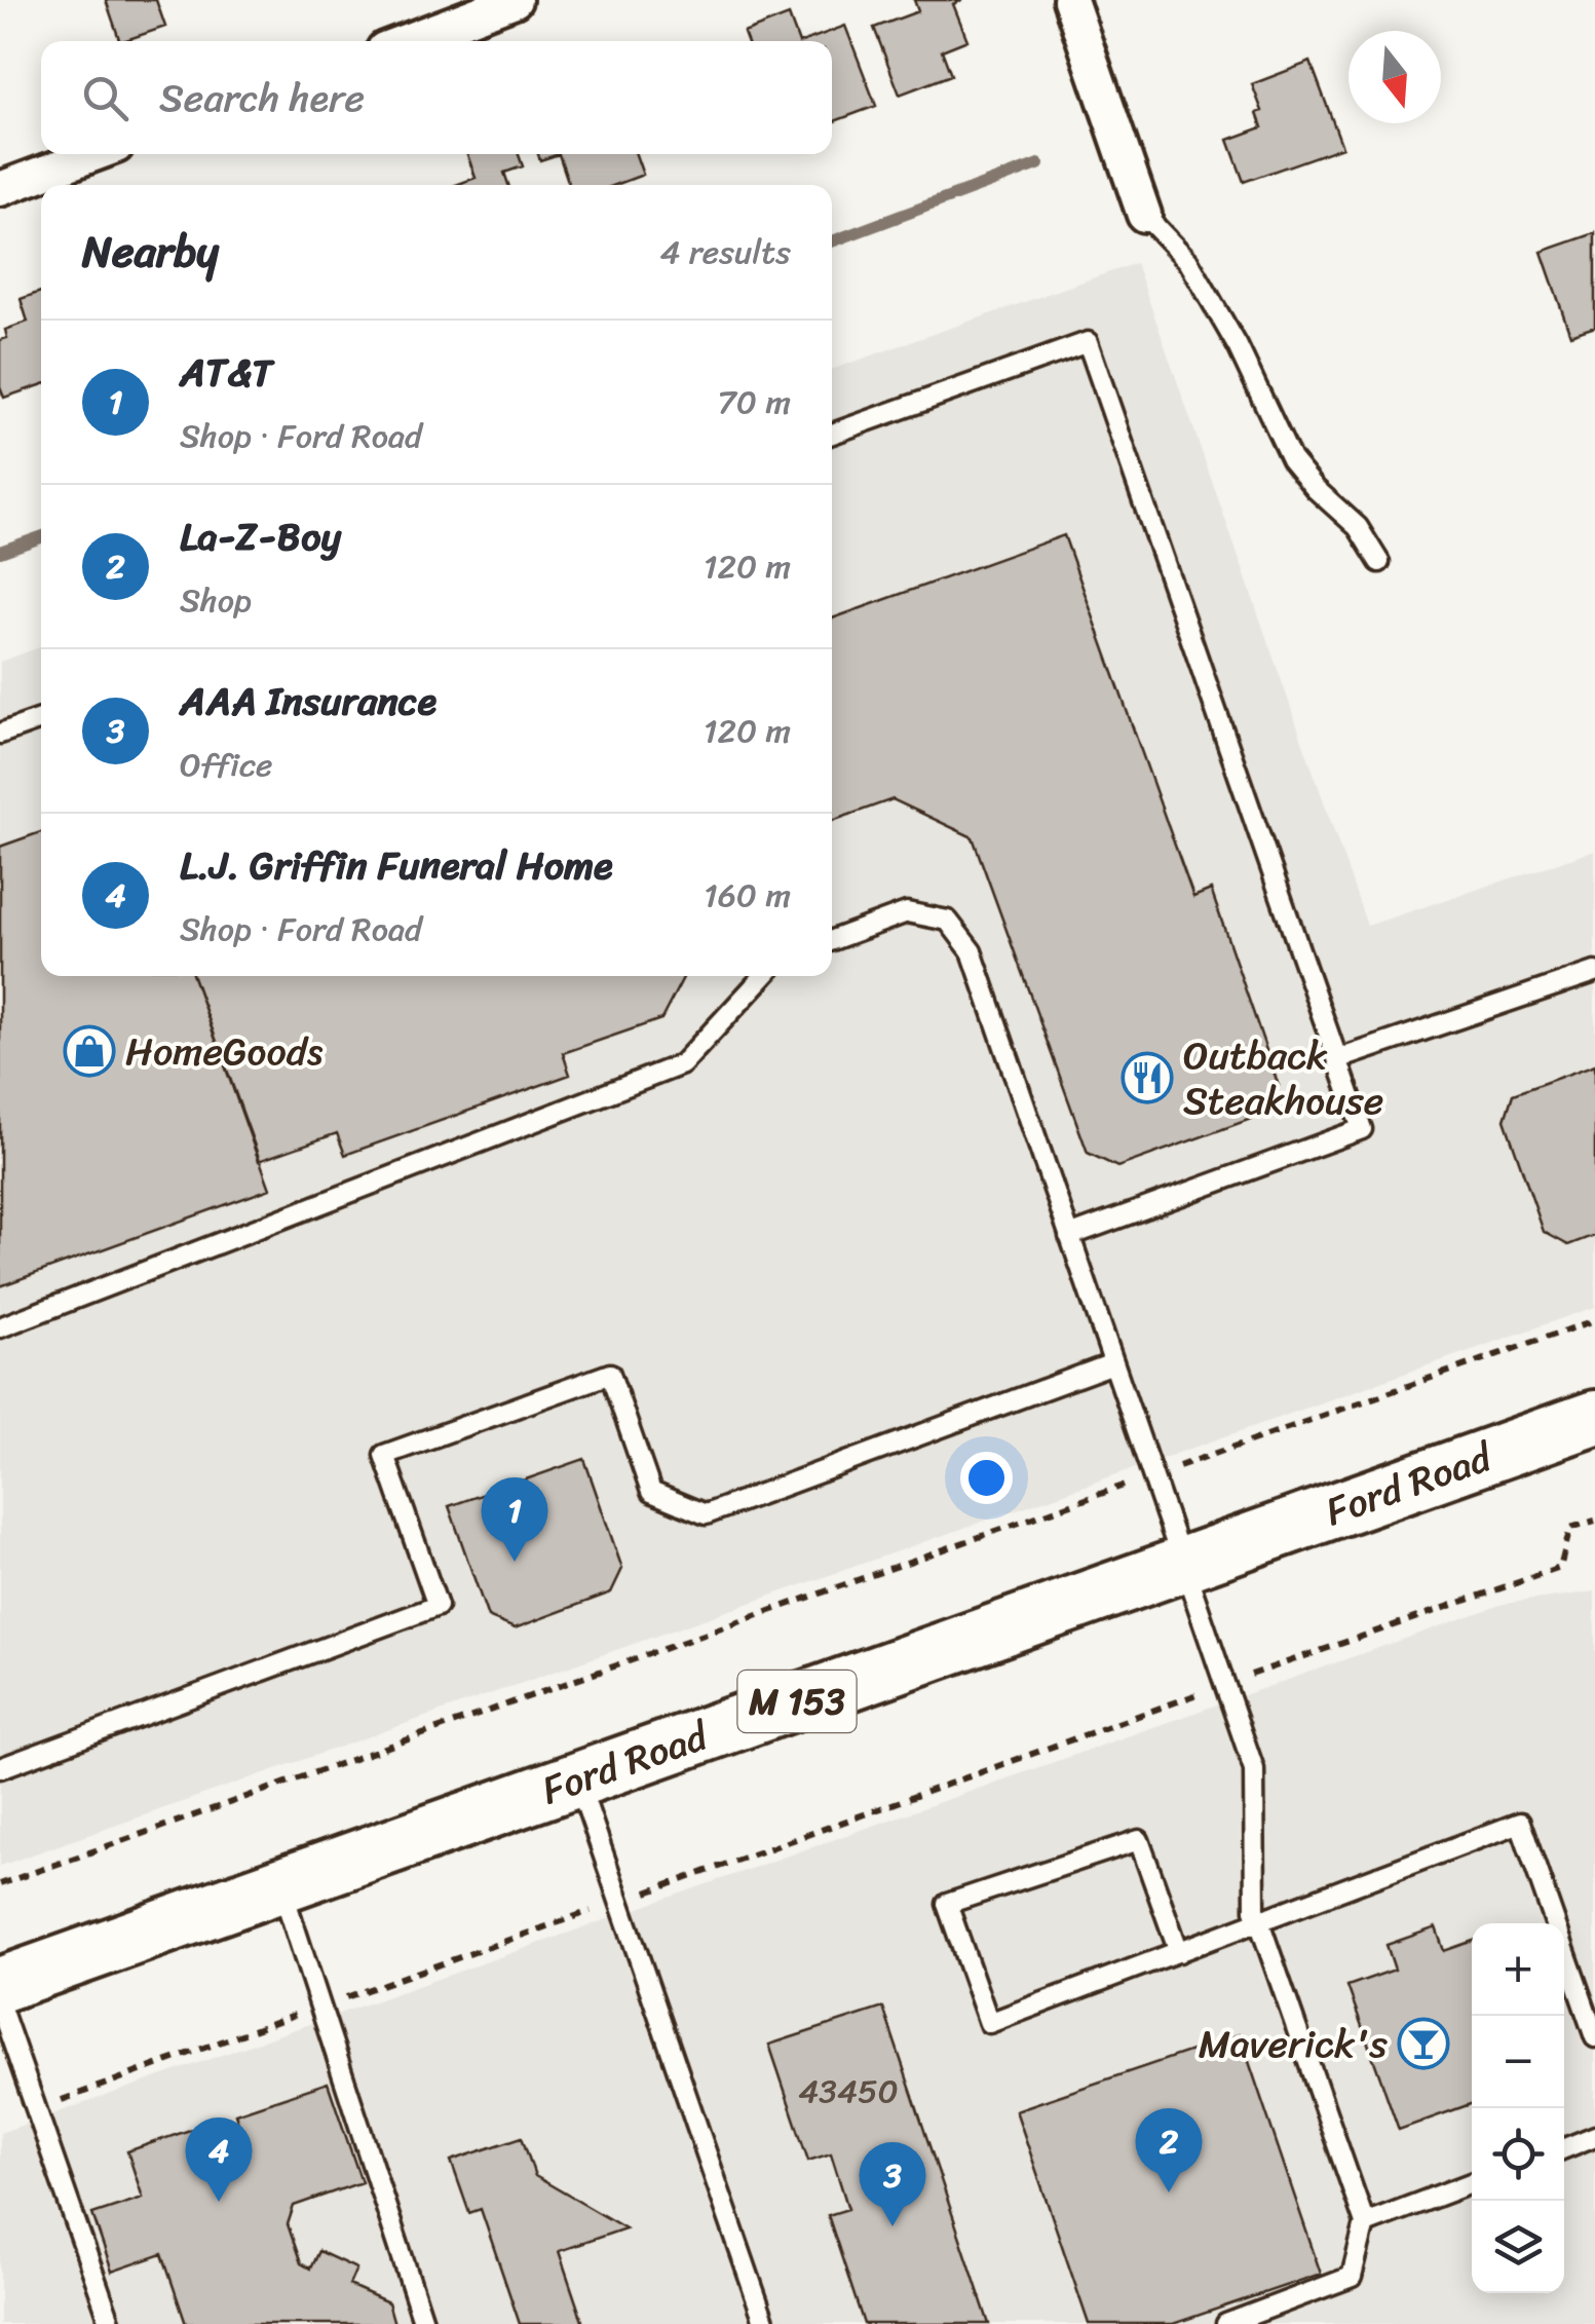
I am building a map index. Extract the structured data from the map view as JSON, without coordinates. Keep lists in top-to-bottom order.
{
  "streets": {
    "main road": ["Ford Road", "M 153"]
  },
  "places": {
    "shop": ["HomeGoods"],
    "restaurant": ["Outback Steakhouse"],
    "bar": ["Maverick's"]
  },
  "house_numbers": ["43450"],
  "north": "bottom",
  "page": {
    "search": "Search here",
    "heading": ["Nearby", "4 results"],
    "list": [
      {
        "mark": "1",
        "name": "AT&T",
        "note": "Shop · Ford Road",
        "value": "70 m"
      },
      {
        "mark": "2",
        "name": "La-Z-Boy",
        "note": "Shop",
        "value": "120 m"
      },
      {
        "mark": "3",
        "name": "AAA Insurance",
        "note": "Office",
        "value": "120 m"
      },
      {
        "mark": "4",
        "name": "L.J. Griffin Funeral Home",
        "note": "Shop · Ford Road",
        "value": "160 m"
      }
    ],
    "pins": [
      "1",
      "2",
      "4",
      "3"
    ],
    "map_buttons": ["+", "−"]
  }
}
